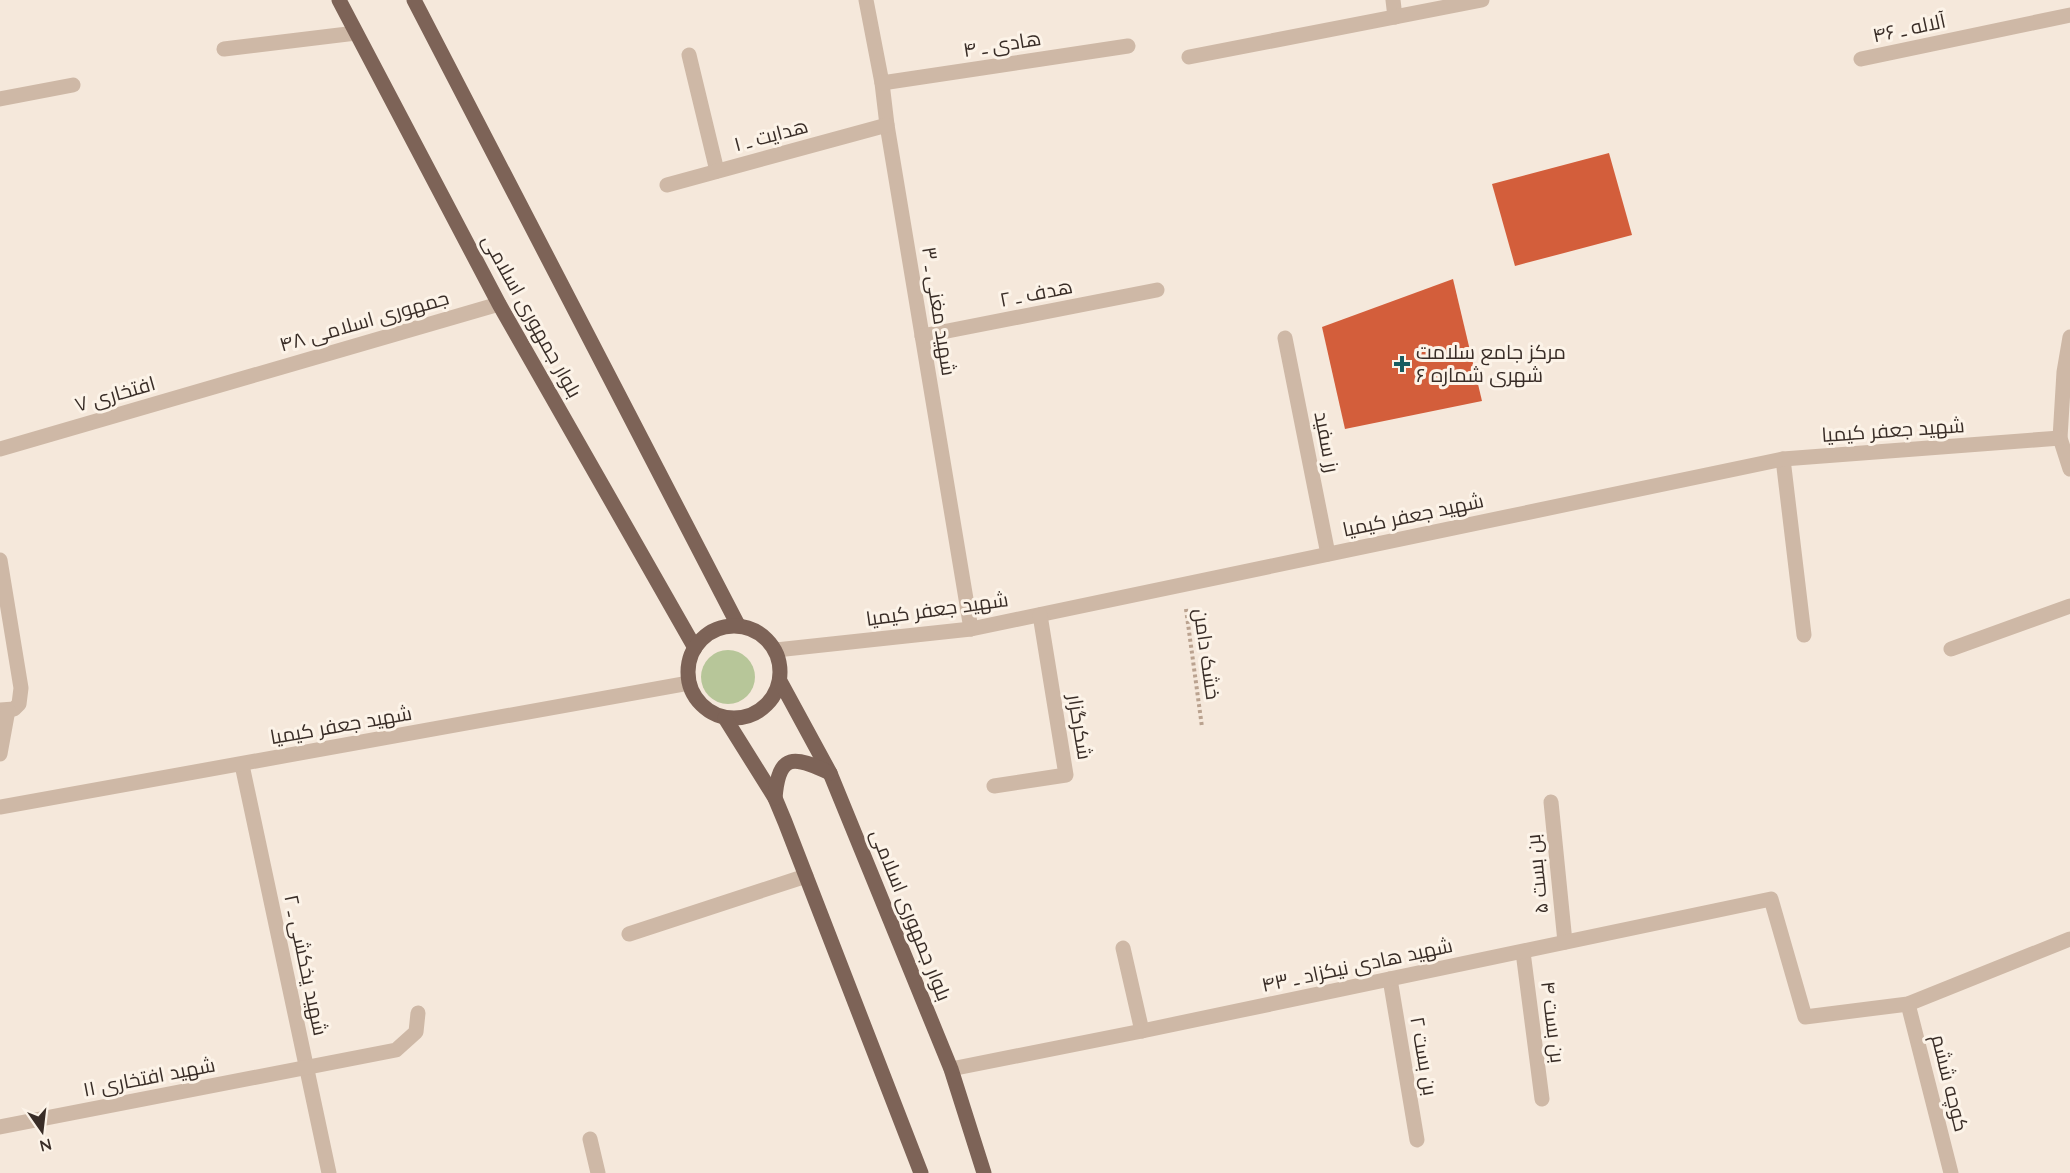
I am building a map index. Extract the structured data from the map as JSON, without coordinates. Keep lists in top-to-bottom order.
{
  "streets": {
    "main road": ["بلوار جمهوری اسلامی"],
    "street": [
      "آلاله ـ ۴۶",
      "هادی ـ ۴",
      "هدایت ـ ۱",
      "هدف ـ ۲",
      "شهید مغنی ـ ۳",
      "جمهوری اسلامی ۴۸",
      "افتخاری ۷",
      "شهید جعفر کیمیا",
      "رز سفید",
      "شکرگزار",
      "بن بست ۵",
      "شهید یخکشی ـ ۲",
      "شهید هادی نیکزاد ـ ۴۳",
      "بن بست ۴",
      "بن بست ۲",
      "شهید افتخاری ۱۱",
      "کوچه ششم"
    ],
    "path": ["خشک دامن"]
  },
  "crossings": [
    ["هادی ـ ۴", "شهید مغنی ـ ۳"],
    ["هدایت ـ ۱", "شهید مغنی ـ ۳"],
    ["هدف ـ ۲", "شهید مغنی ـ ۳"],
    ["شهید مغنی ـ ۳", "شهید جعفر کیمیا"],
    ["بلوار جمهوری اسلامی", "جمهوری اسلامی ۴۸"],
    ["بلوار جمهوری اسلامی", "شهید جعفر کیمیا"],
    ["بلوار جمهوری اسلامی", "شهید هادی نیکزاد ـ ۴۳"],
    ["جمهوری اسلامی ۴۸", "افتخاری ۷"],
    ["شهید جعفر کیمیا", "رز سفید"],
    ["شهید جعفر کیمیا", "خشک دامن"],
    ["شهید جعفر کیمیا", "شکرگزار"],
    ["شهید جعفر کیمیا", "شهید یخکشی ـ ۲"],
    ["بن بست ۵", "شهید هادی نیکزاد ـ ۴۳"],
    ["شهید یخکشی ـ ۲", "شهید افتخاری ۱۱"],
    ["شهید هادی نیکزاد ـ ۴۳", "بن بست ۴"],
    ["شهید هادی نیکزاد ـ ۴۳", "بن بست ۲"],
    ["شهید هادی نیکزاد ـ ۴۳", "کوچه ششم"]
  ],
  "places": {
    "health": ["مرکز جامع سلامت شهری شماره ۶"]
  },
  "north": "bottom"
}
